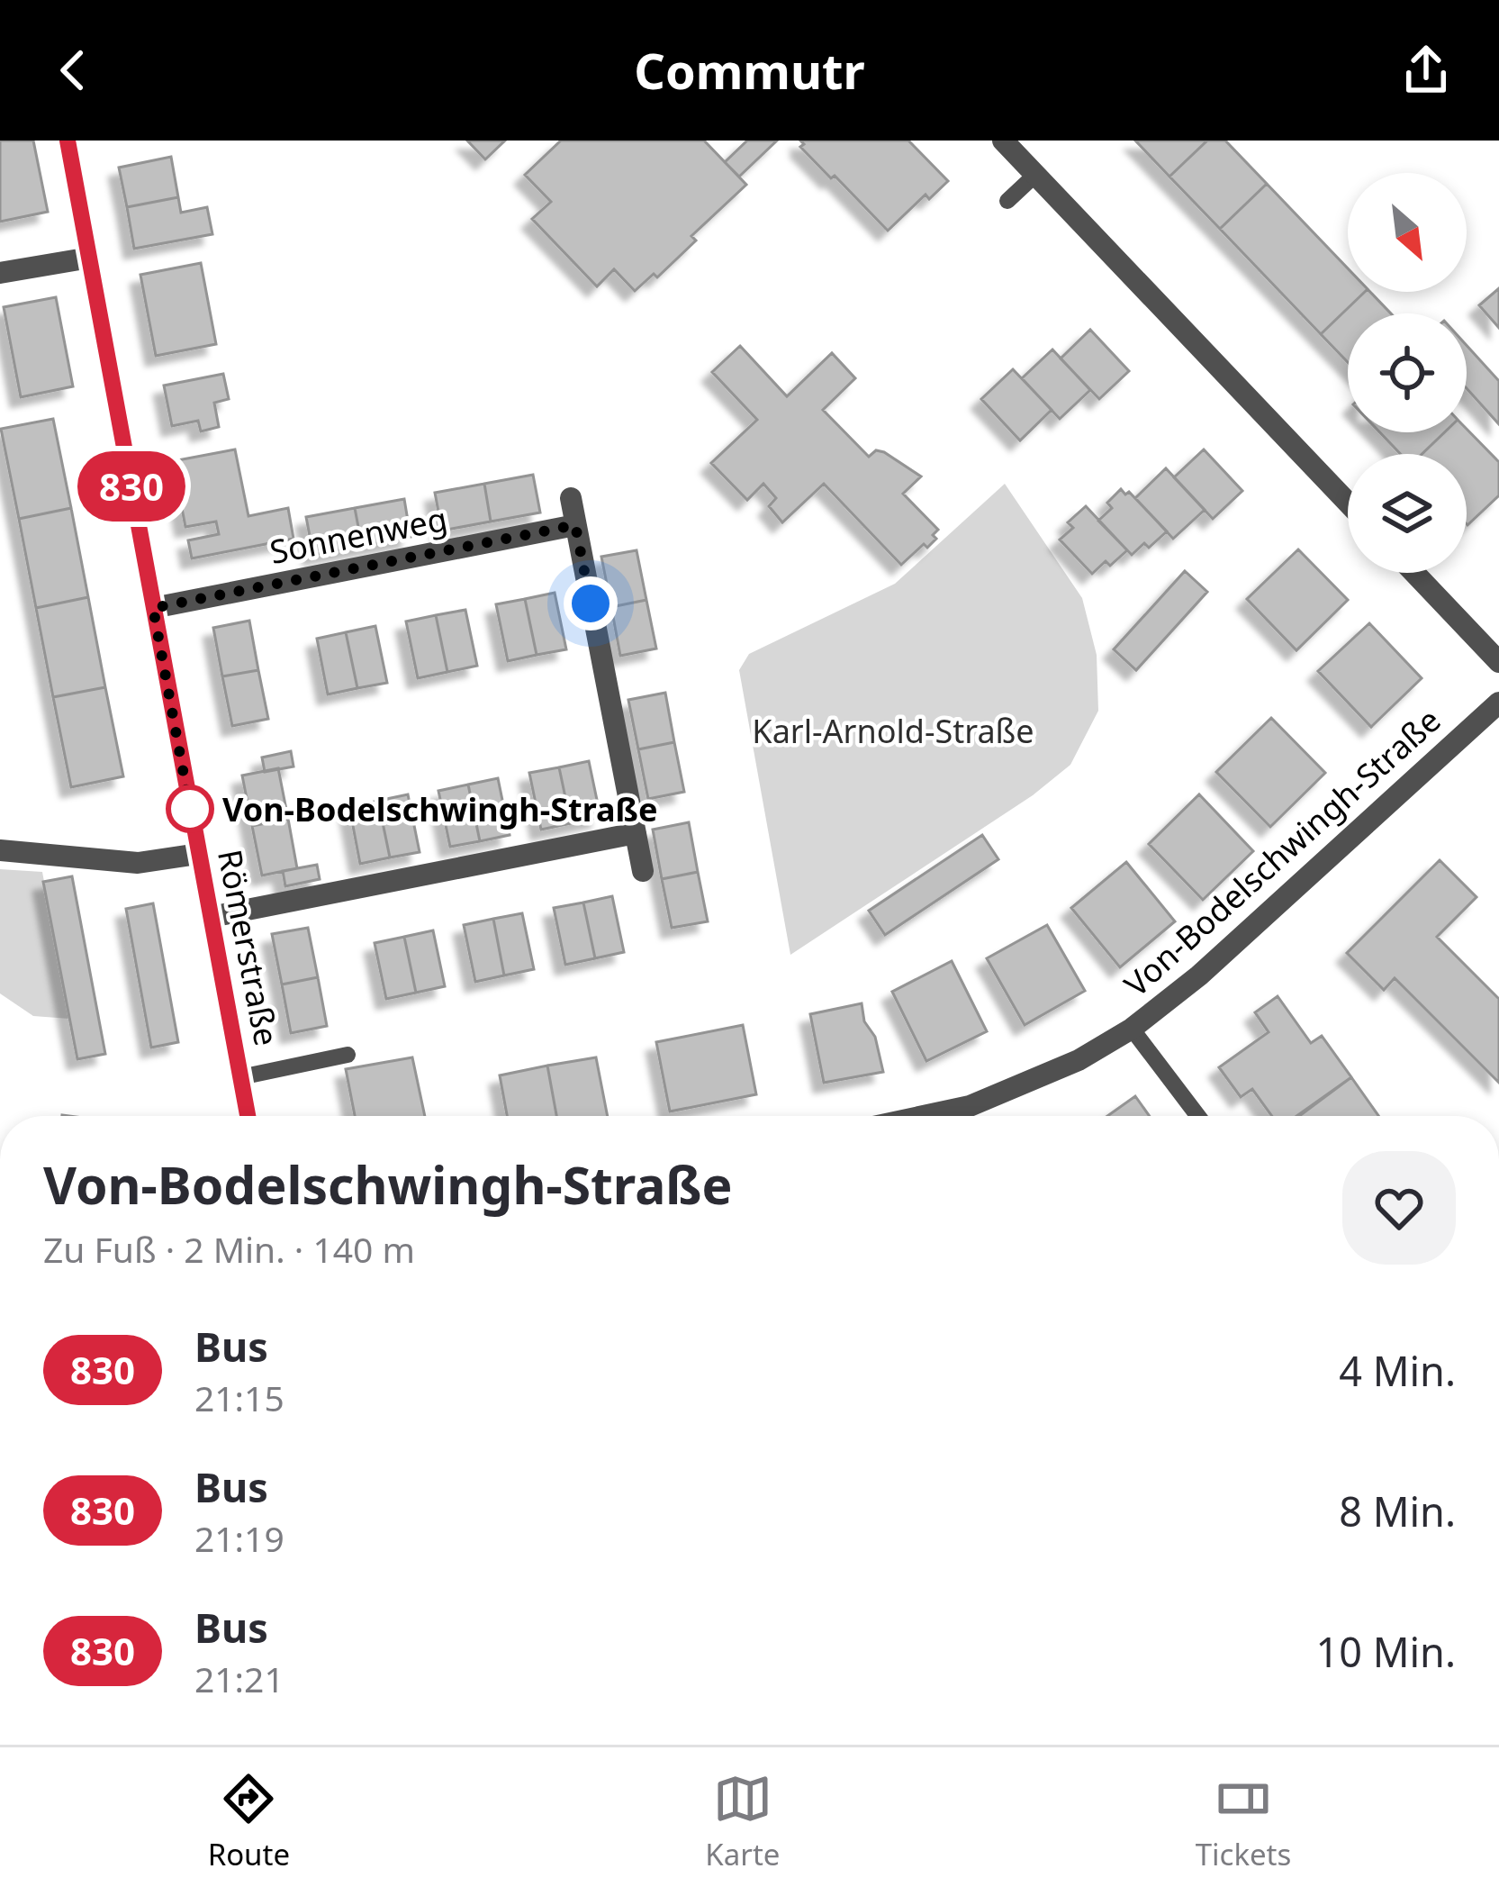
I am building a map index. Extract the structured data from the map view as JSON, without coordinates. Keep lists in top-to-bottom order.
{
  "streets": {
    "street": ["Sonnenweg", "Von-Bodelschwingh-Straße", "Römerstraße"]
  },
  "crossings": [
    ["Sonnenweg", "Römerstraße"]
  ],
  "parks": ["Karl-Arnold-Straße"],
  "places": ["Von-Bodelschwingh-Straße"],
  "lines": ["bus line 830"],
  "north": "bottom right",
  "page": {
    "header": "Commutr",
    "on_map": "830",
    "heading": ["Von-Bodelschwingh-Straße", "Zu Fuß · 2 Min. · 140 m"],
    "list": [
      {
        "mark": "830",
        "name": "Bus",
        "note": "21:15",
        "value": "4 Min."
      },
      {
        "mark": "830",
        "name": "Bus",
        "note": "21:19",
        "value": "8 Min."
      },
      {
        "mark": "830",
        "name": "Bus",
        "note": "21:21",
        "value": "10 Min."
      }
    ],
    "tabs": ["Route", "Karte", "Tickets"]
  }
}
